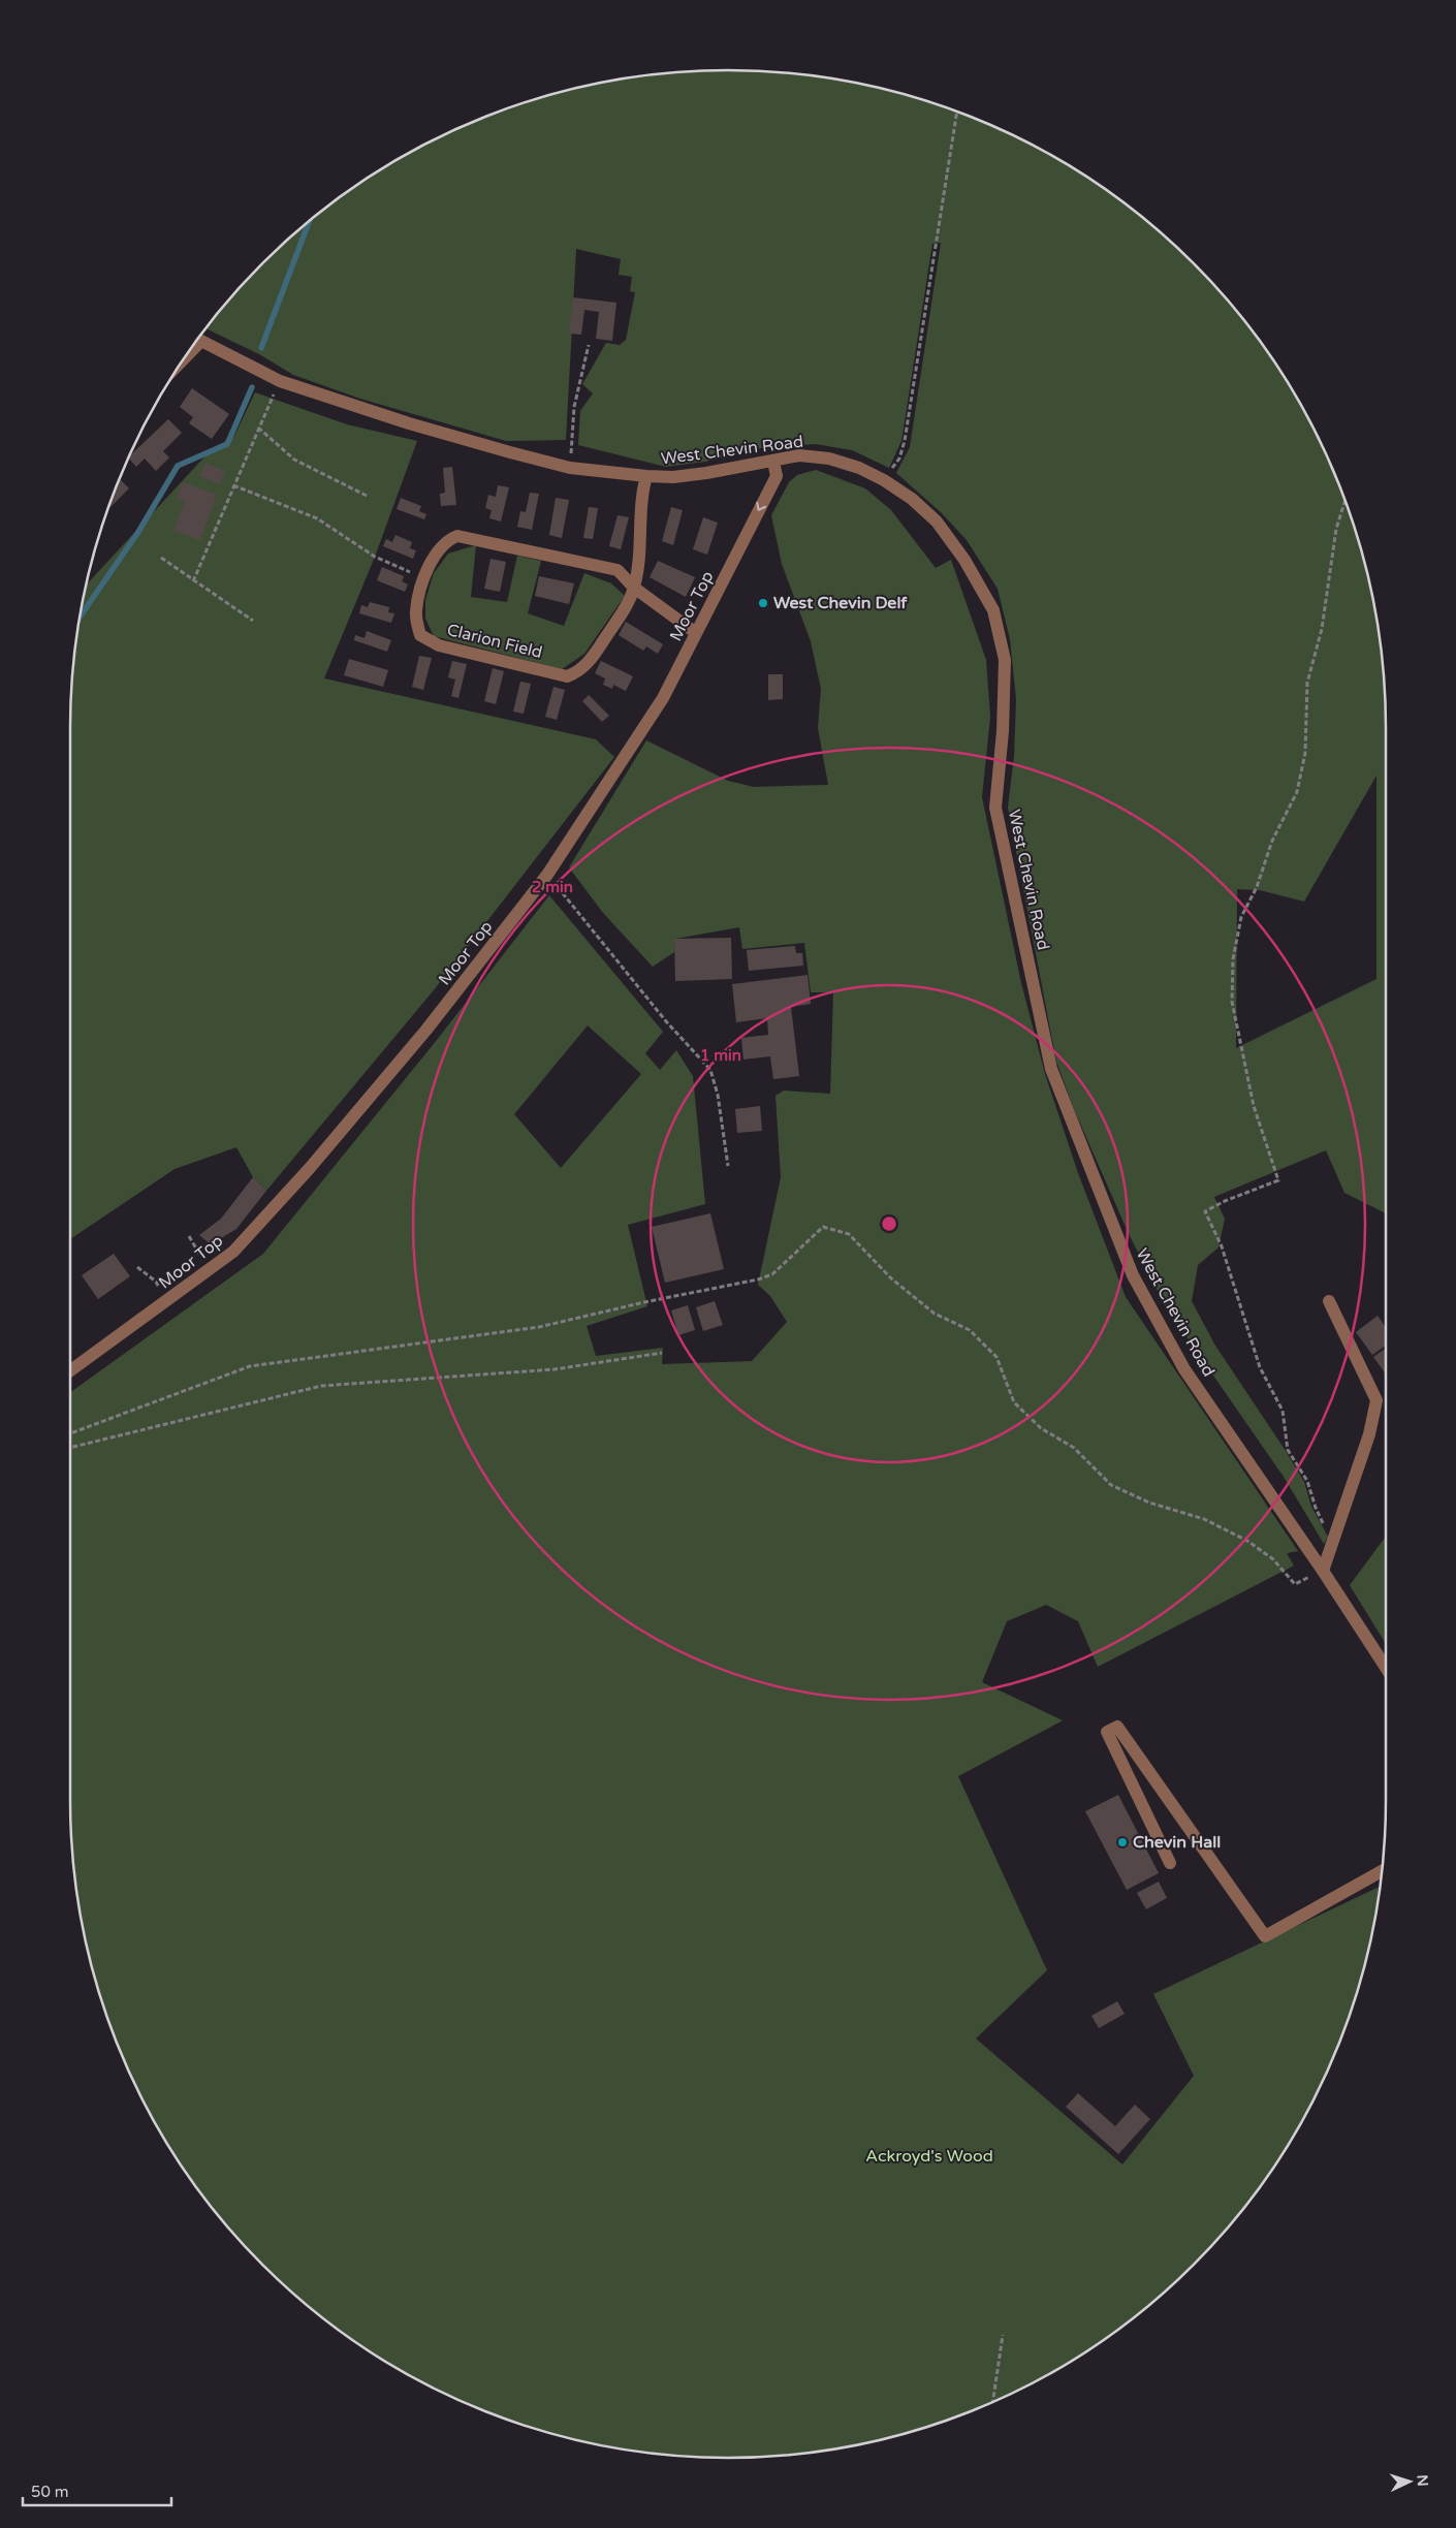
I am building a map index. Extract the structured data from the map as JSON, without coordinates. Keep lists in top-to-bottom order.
{
  "streets": {
    "street": ["West Chevin Road", "Moor Top", "Clarion Field"]
  },
  "crossings": [
    ["West Chevin Road", "Moor Top"],
    ["West Chevin Road", "Clarion Field"]
  ],
  "parks": ["Ackroyd's Wood"],
  "places": ["West Chevin Delf", "Chevin Hall"],
  "scale_bar": "50 m",
  "north": "right",
  "rings": ["2 min", "1 min"]
}
